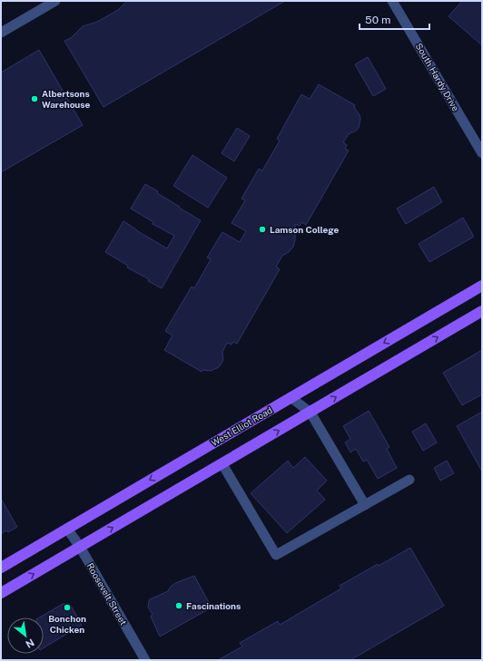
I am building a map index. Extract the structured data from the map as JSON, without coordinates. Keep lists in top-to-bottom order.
{
  "streets": {
    "main road": ["West Elliot Road"],
    "street": ["South Hardy Drive", "Roosevelt Street"]
  },
  "crossings": [
    ["West Elliot Road", "Roosevelt Street"]
  ],
  "places": [
    "Albertsons Warehouse",
    "Lamson College",
    "Fascinations",
    "Bonchon Chicken"
  ],
  "scale_bar": "50 m",
  "north": "bottom right"
}
